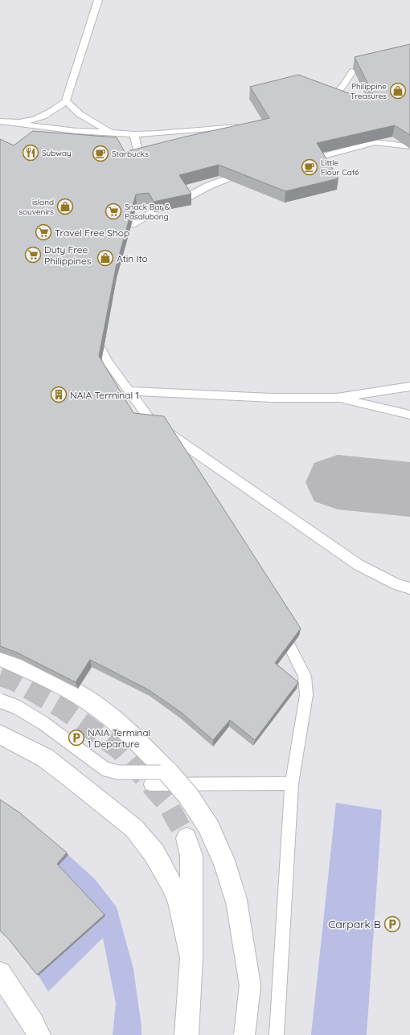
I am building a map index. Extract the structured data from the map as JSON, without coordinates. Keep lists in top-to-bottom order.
{
  "places": {
    "shop": ["Philippine Treasures", "island souvenirs", "Atin Ito"],
    "restaurant": ["Subway"],
    "cafe": ["Starbucks", "Little Flour Café"],
    "supermarket": ["Snack Bar & Pasalubong", "Travel Free Shop", "Duty Free Philippines"],
    "building": ["NAIA Terminal 1"],
    "parking": ["NAIA Terminal 1 Departure", "Carpark B"]
  }
}
